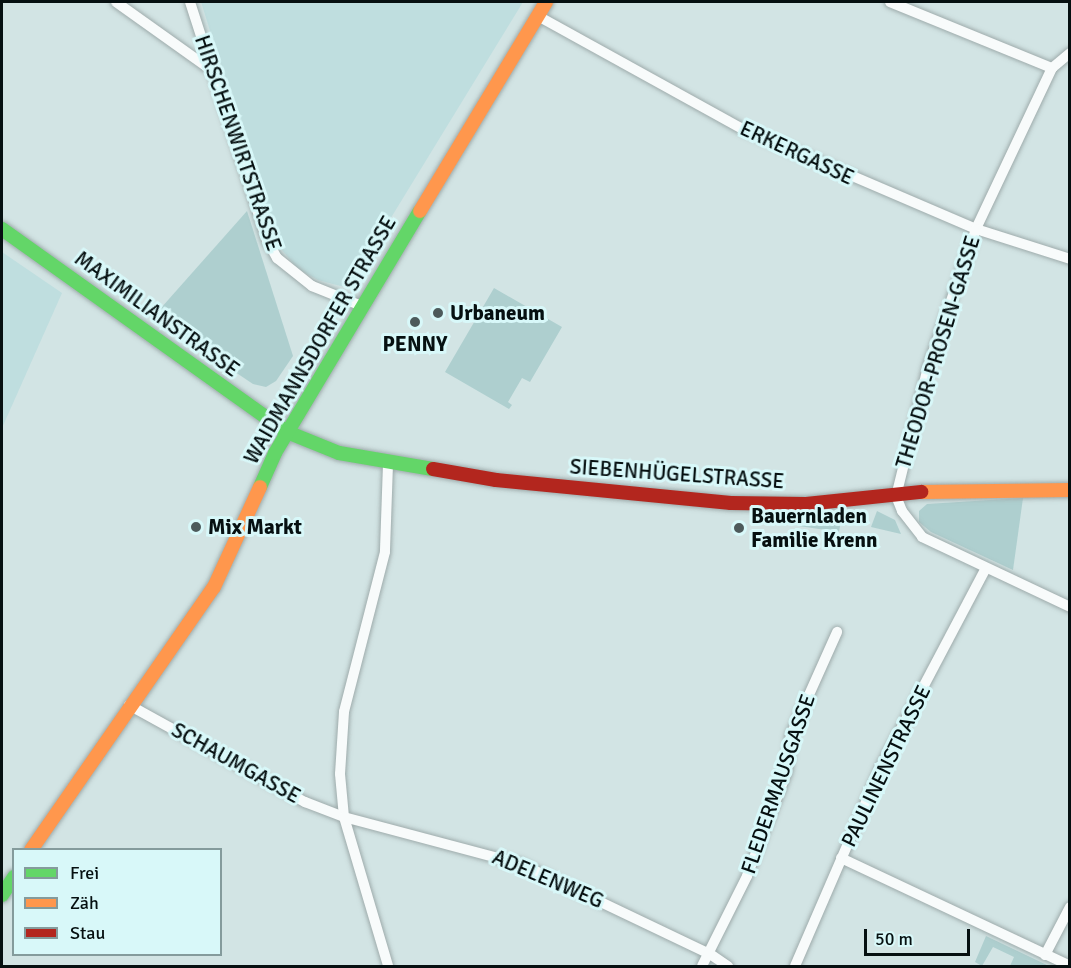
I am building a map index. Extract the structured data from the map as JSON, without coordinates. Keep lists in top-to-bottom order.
{
  "streets": {
    "street": [
      "HIRSCHENWIRTSTRASSE",
      "ERKERGASSE",
      "MAXIMILIANSTRASSE",
      "WAIDMANNSDORFER STRASSE",
      "THEODOR-PROSEN-GASSE",
      "SIEBENHÜGELSTRASSE",
      "SCHAUMGASSE",
      "PAULINENSTRASSE",
      "FLEDERMAUSGASSE",
      "ADELENWEG"
    ]
  },
  "crossings": [
    ["HIRSCHENWIRTSTRASSE", "WAIDMANNSDORFER STRASSE"],
    ["ERKERGASSE", "WAIDMANNSDORFER STRASSE"],
    ["ERKERGASSE", "THEODOR-PROSEN-GASSE"],
    ["MAXIMILIANSTRASSE", "WAIDMANNSDORFER STRASSE"],
    ["MAXIMILIANSTRASSE", "SIEBENHÜGELSTRASSE"],
    ["WAIDMANNSDORFER STRASSE", "SIEBENHÜGELSTRASSE"],
    ["WAIDMANNSDORFER STRASSE", "SCHAUMGASSE"],
    ["THEODOR-PROSEN-GASSE", "SIEBENHÜGELSTRASSE"],
    ["SCHAUMGASSE", "ADELENWEG"],
    ["FLEDERMAUSGASSE", "ADELENWEG"]
  ],
  "places": [
    "Urbaneum",
    "PENNY",
    "Mix Markt",
    "Bauernladen Familie Krenn"
  ],
  "legend": ["Frei", "Zäh", "Stau"],
  "scale_bar": "50 m"
}
